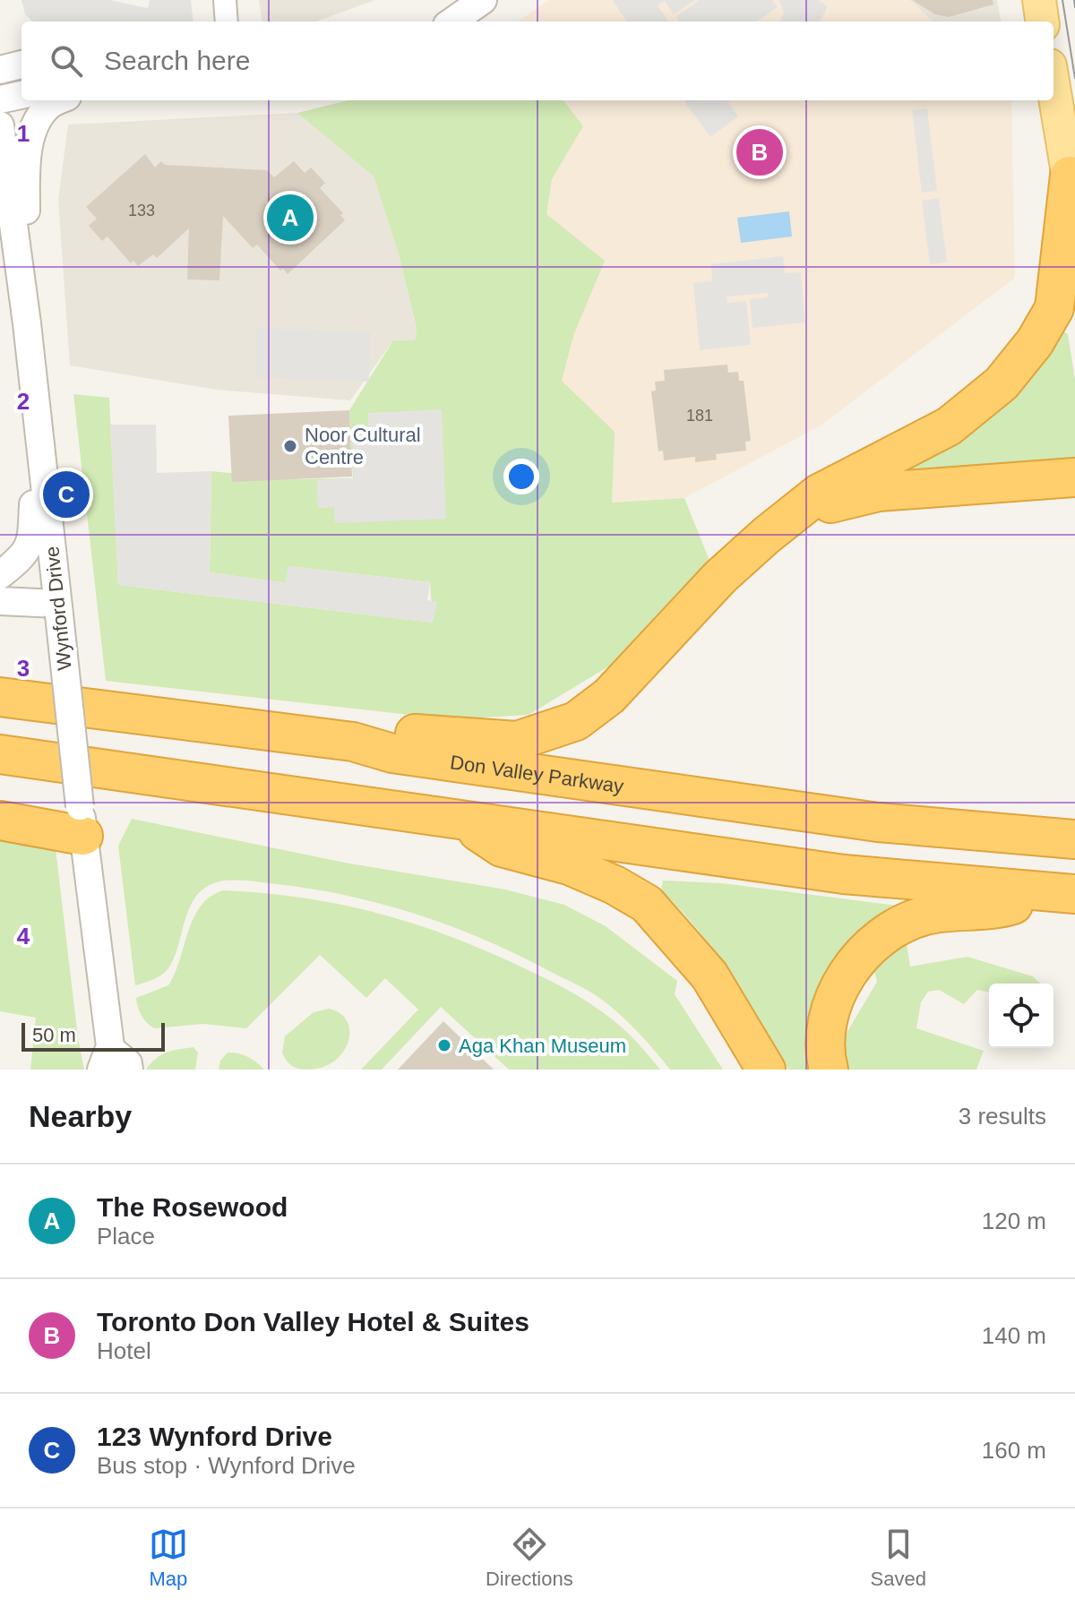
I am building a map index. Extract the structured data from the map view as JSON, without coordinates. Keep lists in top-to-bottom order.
{
  "streets": {
    "highway": ["Don Valley Parkway"],
    "street": ["Wynford Drive"]
  },
  "places": ["Noor Cultural Centre", "Aga Khan Museum"],
  "house_numbers": ["133", "181"],
  "scale_bar": "50 m",
  "page": {
    "search": "Search here",
    "pins": ["B", "A", "C"],
    "scale": "50 m",
    "heading": ["Nearby", "3 results"],
    "list": [
      {
        "mark": "A",
        "name": "The Rosewood",
        "note": "Place",
        "value": "120 m"
      },
      {
        "mark": "B",
        "name": "Toronto Don Valley Hotel & Suites",
        "note": "Hotel",
        "value": "140 m"
      },
      {
        "mark": "C",
        "name": "123 Wynford Drive",
        "note": "Bus stop · Wynford Drive",
        "value": "160 m"
      }
    ],
    "nav": ["Map", "Directions", "Saved"]
  },
  "grid": {
    "rows": [
      "1",
      "2",
      "3",
      "4"
    ]
  }
}
